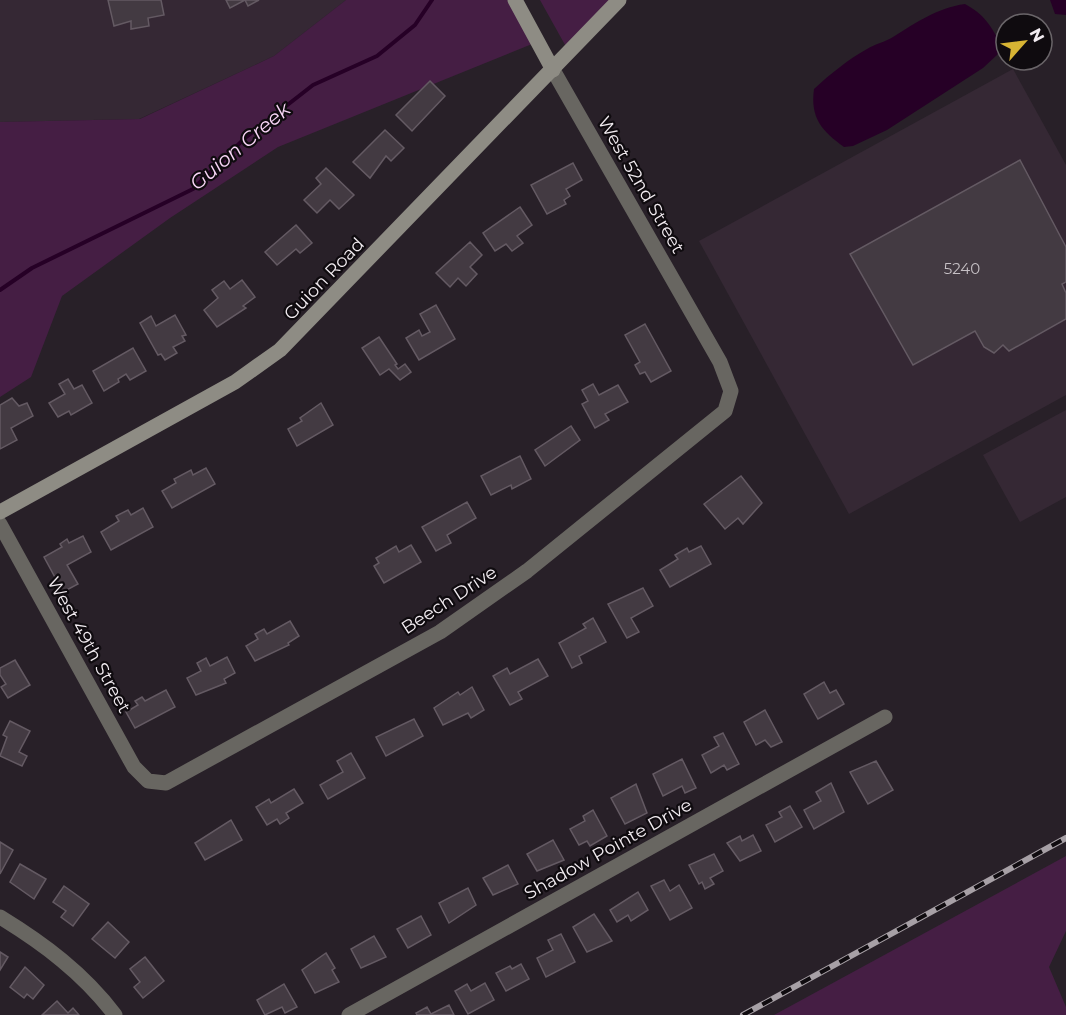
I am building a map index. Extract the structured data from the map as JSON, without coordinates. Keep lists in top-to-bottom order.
{
  "streets": {
    "street": [
      "West 52nd Street",
      "Guion Road",
      "Beech Drive",
      "West 49th Street",
      "Shadow Pointe Drive"
    ]
  },
  "crossings": [
    ["West 52nd Street", "Guion Road"],
    ["West 52nd Street", "Beech Drive"],
    ["Beech Drive", "West 49th Street"]
  ],
  "water": ["Guion Creek"],
  "house_numbers": ["5240"],
  "north": "top right"
}
